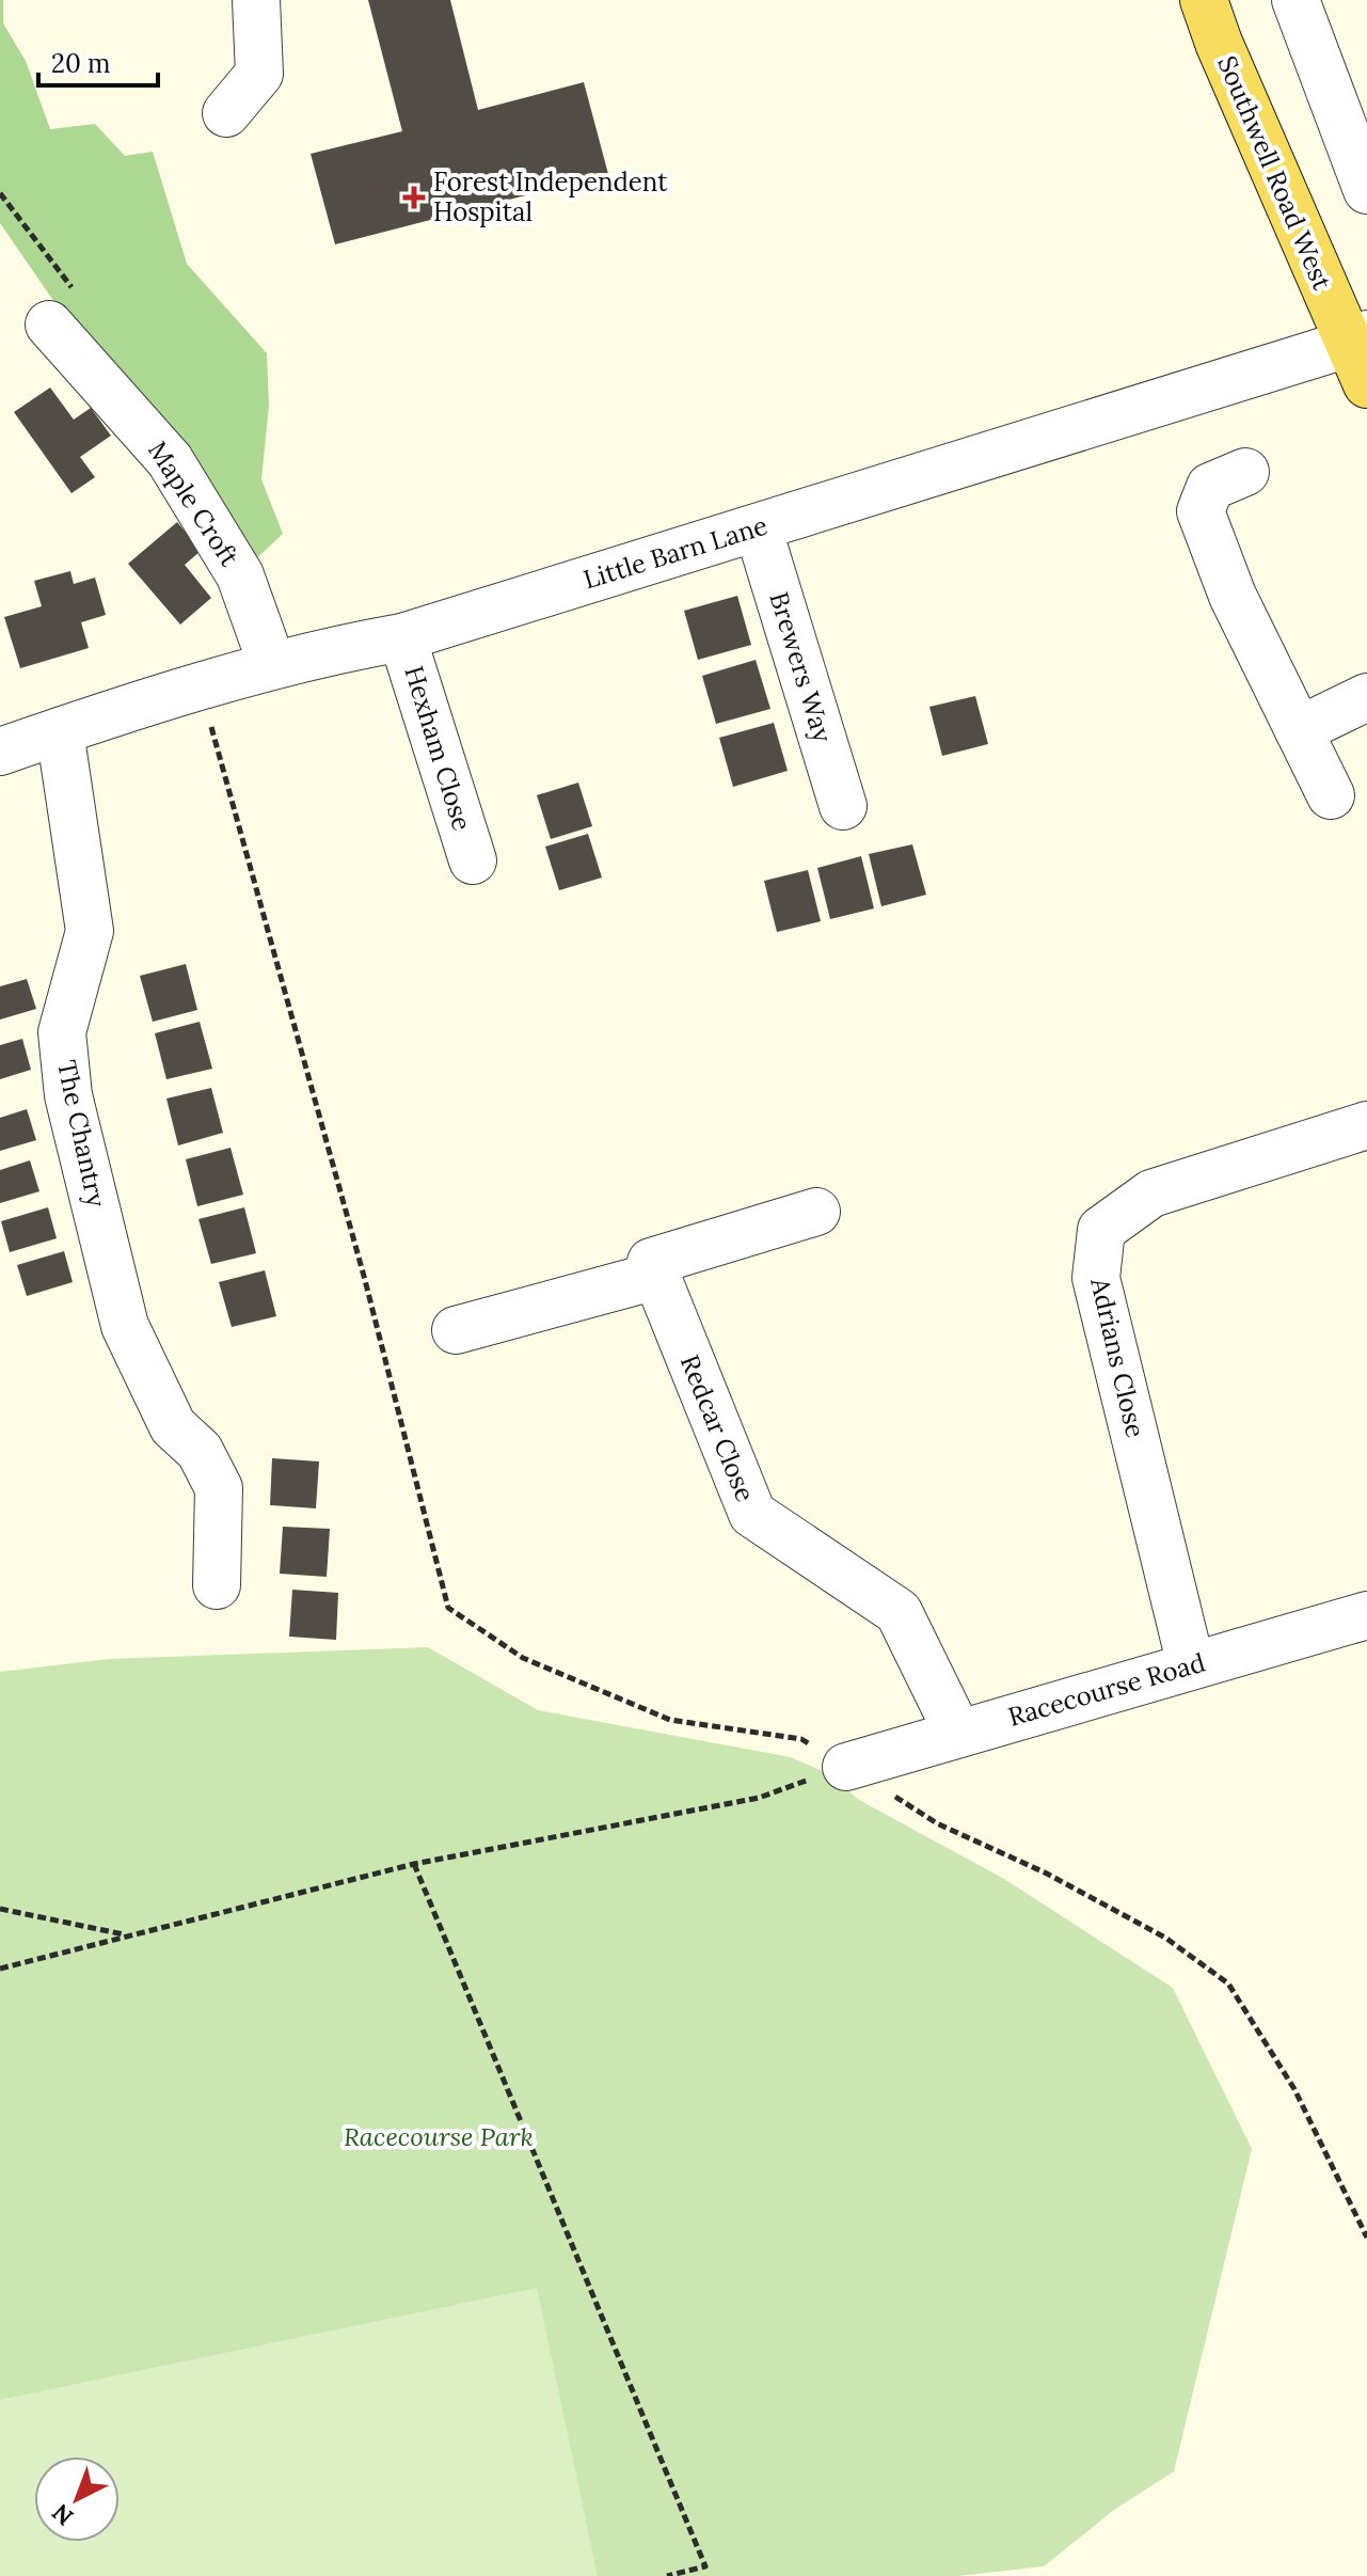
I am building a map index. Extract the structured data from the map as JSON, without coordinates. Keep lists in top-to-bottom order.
{
  "streets": {
    "main road": ["Southwell Road West"],
    "street": [
      "Maple Croft",
      "Little Barn Lane",
      "Brewers Way",
      "Hexham Close",
      "The Chantry",
      "Adrians Close",
      "Redcar Close",
      "Racecourse Road"
    ]
  },
  "crossings": [
    ["Southwell Road West", "Little Barn Lane"],
    ["Maple Croft", "Little Barn Lane"],
    ["Little Barn Lane", "Brewers Way"],
    ["Little Barn Lane", "Hexham Close"],
    ["Little Barn Lane", "The Chantry"],
    ["Adrians Close", "Racecourse Road"],
    ["Redcar Close", "Racecourse Road"]
  ],
  "parks": ["Racecourse Park"],
  "places": {
    "health": ["Forest Independent Hospital"]
  },
  "scale_bar": "20 m",
  "north": "bottom left"
}
